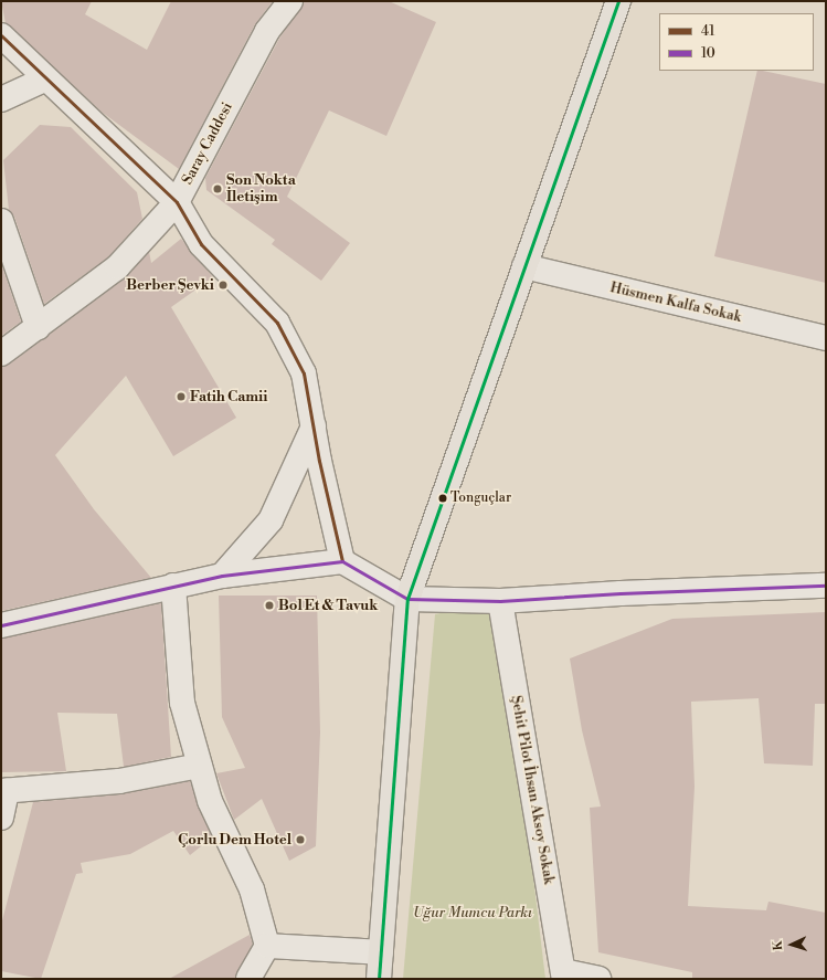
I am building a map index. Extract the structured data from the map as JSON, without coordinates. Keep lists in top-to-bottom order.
{
  "streets": {
    "street": ["Saray Caddesi", "Hüsmen Kalfa Sokak", "Şehit Pilot İhsan Aksoy Sokak"]
  },
  "parks": ["Uğur Mumcu Parkı"],
  "places": [
    "Son Nokta İletişim",
    "Berber Şevki",
    "Fatih Camii",
    "Tonguçlar",
    "Bol Et & Tavuk",
    "Çorlu Dem Hotel"
  ],
  "lines": ["transit line 41", "transit line 10"],
  "legend": ["41", "10"],
  "north": "left"
}
